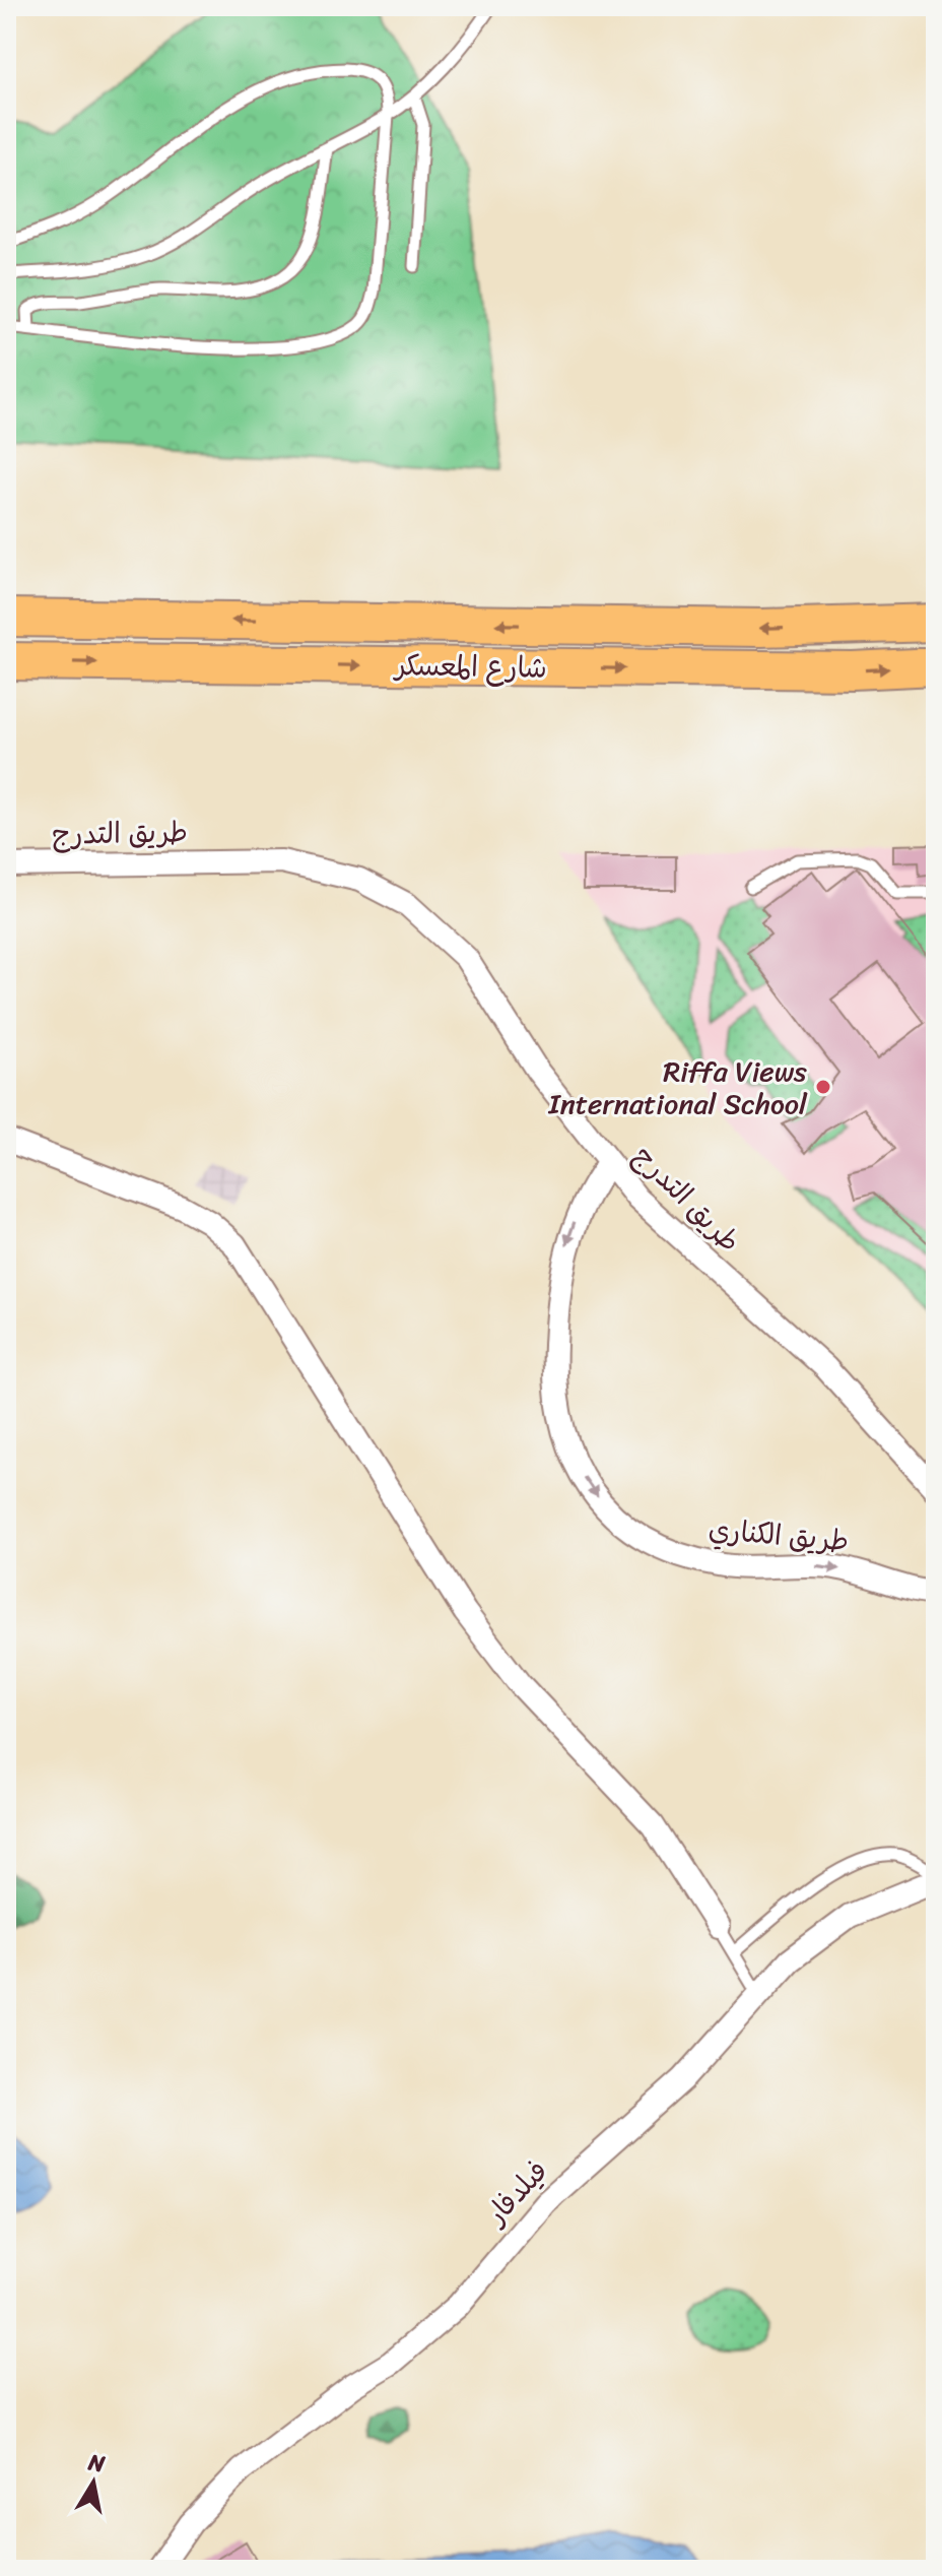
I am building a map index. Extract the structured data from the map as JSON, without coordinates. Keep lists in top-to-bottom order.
{
  "streets": {
    "main road": ["شارع المعسكر"],
    "street": ["طريق التدرج", "طريق الكناري", "فيلدفار"]
  },
  "crossings": [
    ["طريق التدرج", "طريق الكناري"]
  ],
  "places": ["Riffa Views International School"],
  "north": "top"
}
